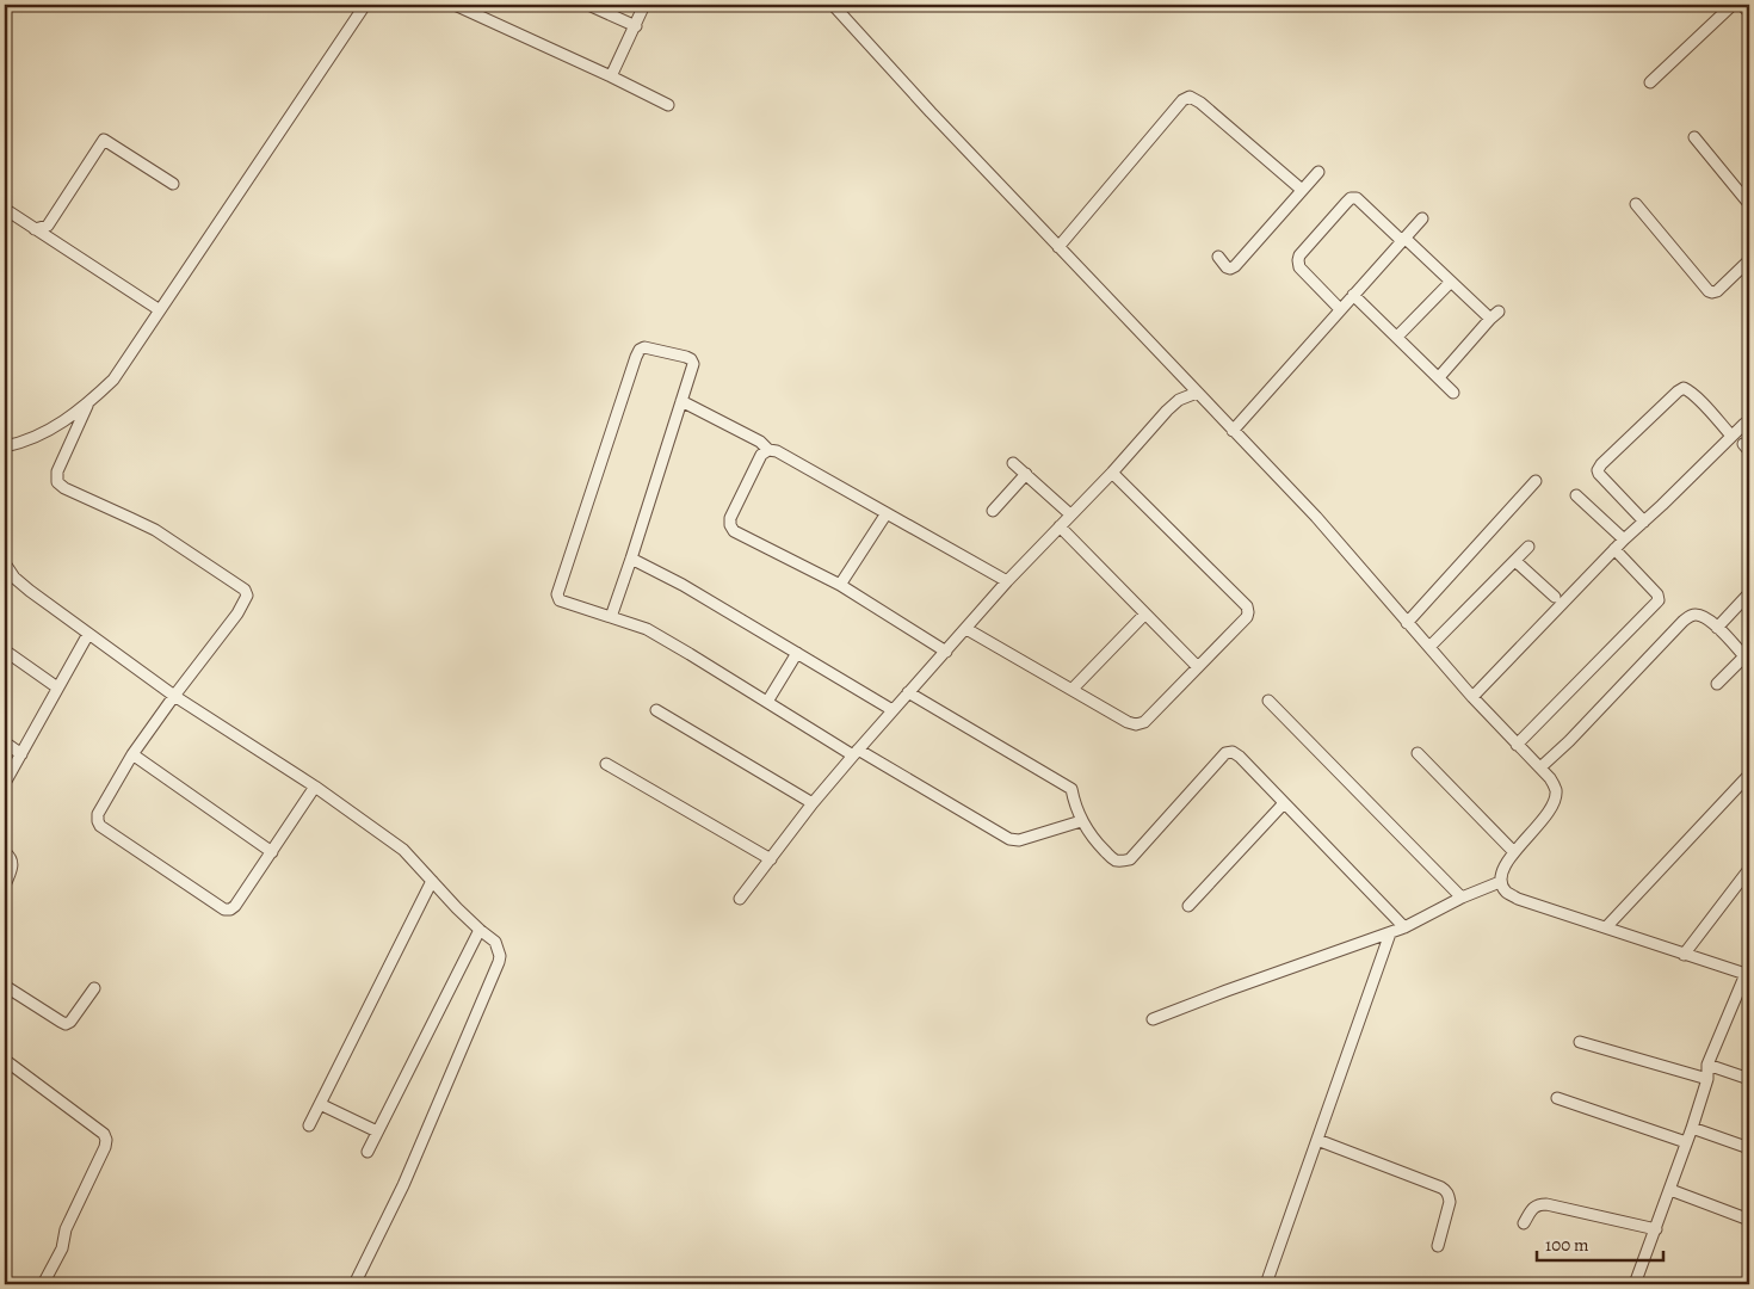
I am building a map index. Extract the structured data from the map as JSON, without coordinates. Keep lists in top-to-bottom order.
{
  "scale_bar": "100 m"
}
